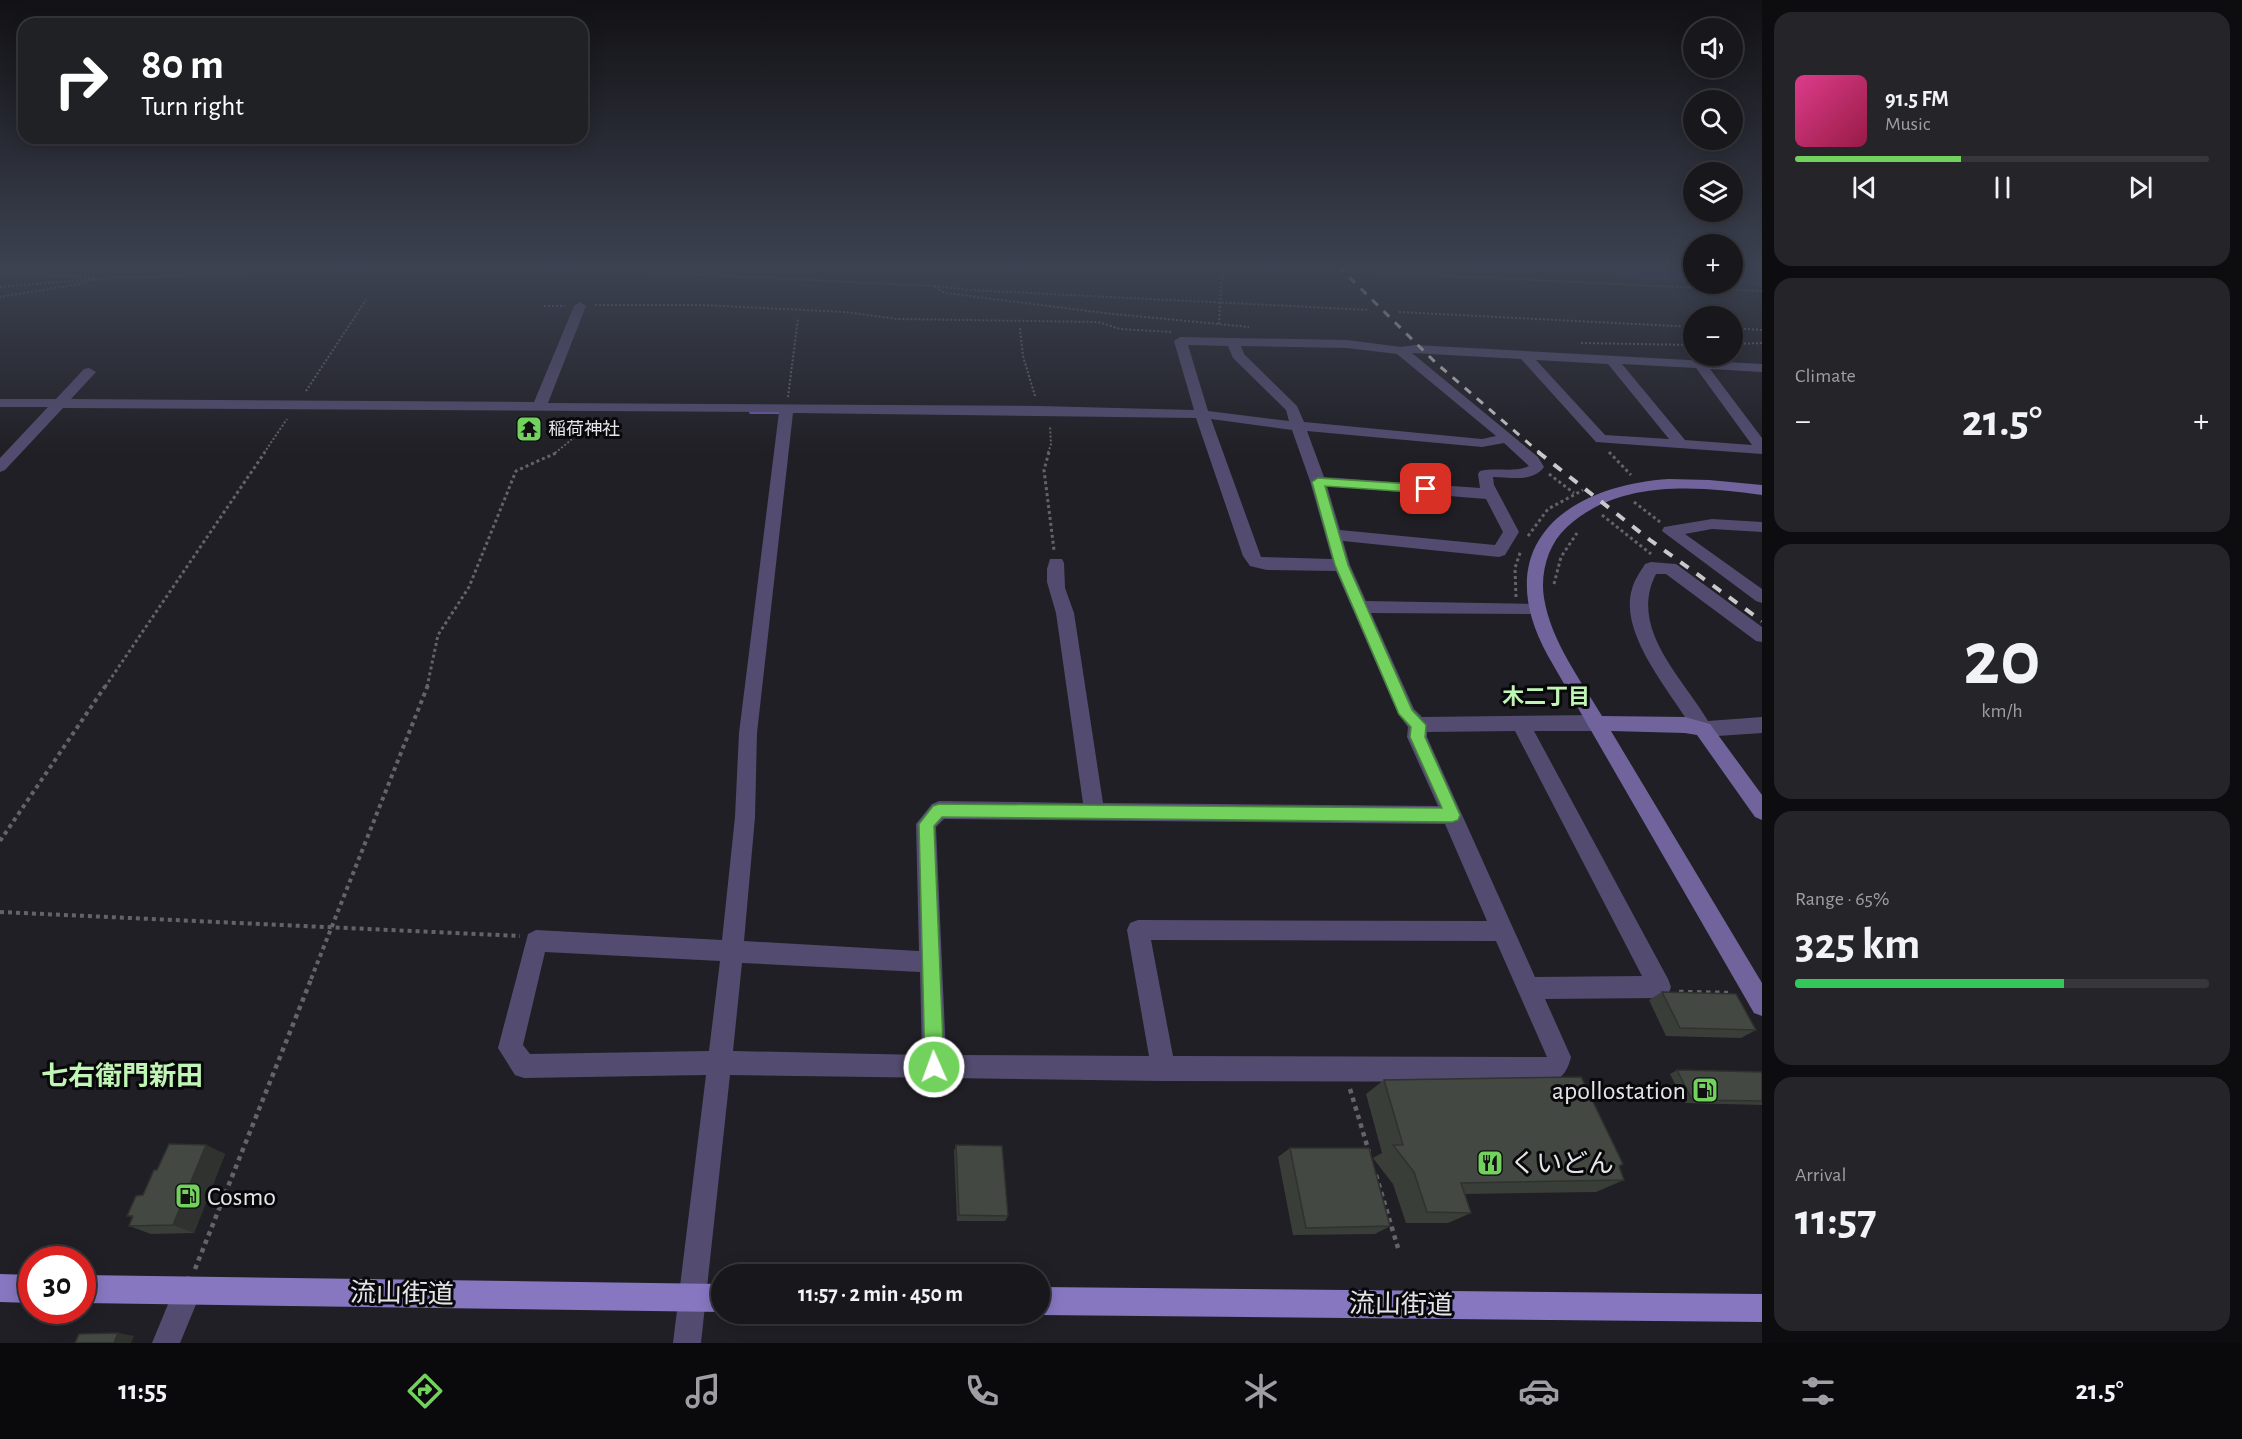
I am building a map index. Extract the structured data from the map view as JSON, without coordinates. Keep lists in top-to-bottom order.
{
  "streets": {
    "main road": ["流山街道"]
  },
  "districts": ["木二丁目", "七右衛門新田"],
  "places": {
    "temple": ["稲荷神社"],
    "fuel station": ["apollostation", "Cosmo"],
    "restaurant": ["くいどん"]
  },
  "page": {
    "map_buttons": ["+", "−"],
    "turn": ["80 m", "Turn right"],
    "song": ["91.5 FM", "Music"],
    "tile": [
      "Climate",
      ["20", "km/h"],
      ["Range · 65%", "325 km"],
      ["Arrival", "11:57"]
    ],
    "heat": ["−", "21.5°", "+"],
    "limit": "30",
    "trip": "11:57 · 2 min · 450 m",
    "tabs": ["11:55", "21.5°"]
  }
}
